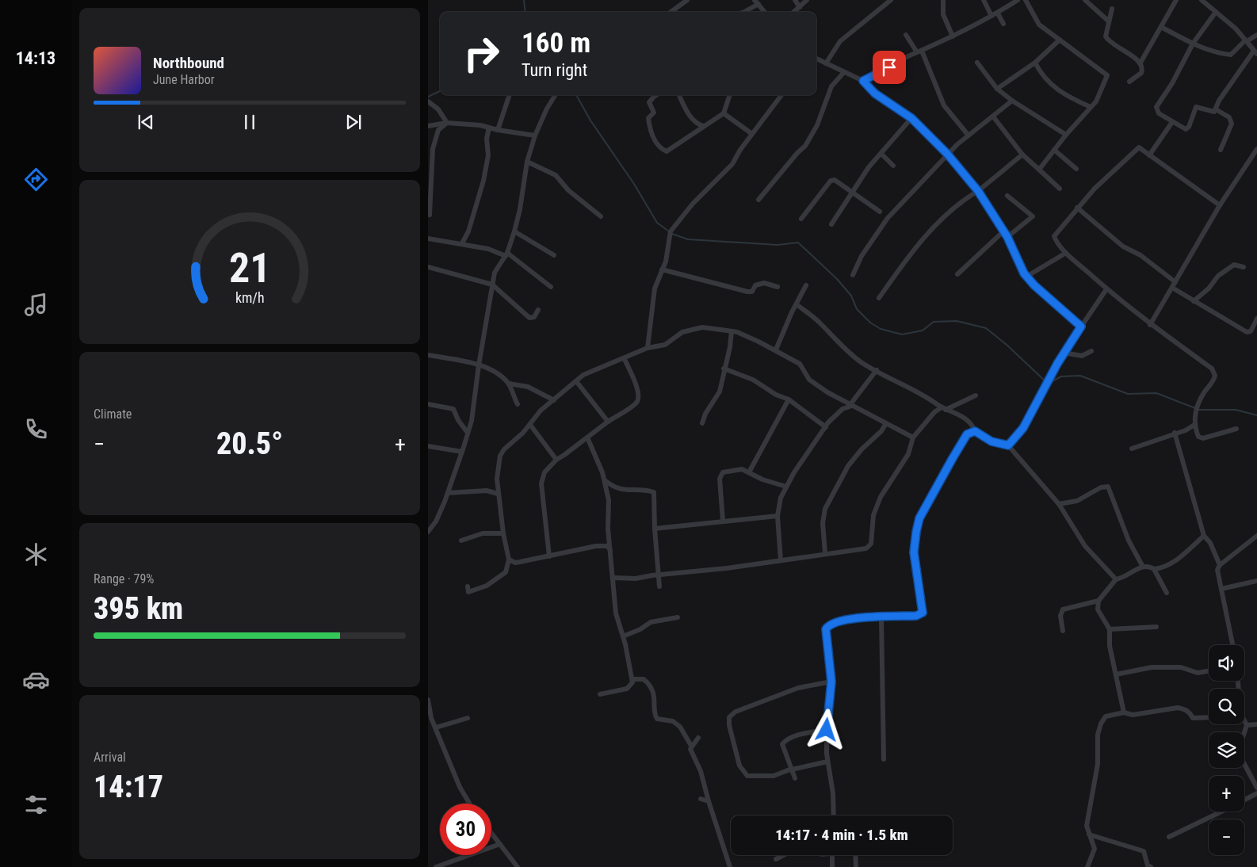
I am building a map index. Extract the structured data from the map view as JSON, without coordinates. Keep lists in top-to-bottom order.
{
  "page": {
    "tabs": "14:13",
    "turn": ["160 m", "Turn right"],
    "song": ["Northbound", "June Harbor"],
    "tile": [
      "Climate",
      ["Range · 79%", "395 km"],
      ["Arrival", "14:17"]
    ],
    "heat": ["−", "20.5°", "+"],
    "map_buttons": ["+", "−"],
    "limit": "30",
    "trip": "14:17 · 4 min · 1.5 km",
    "gauge": ["21", "km/h"]
  }
}
